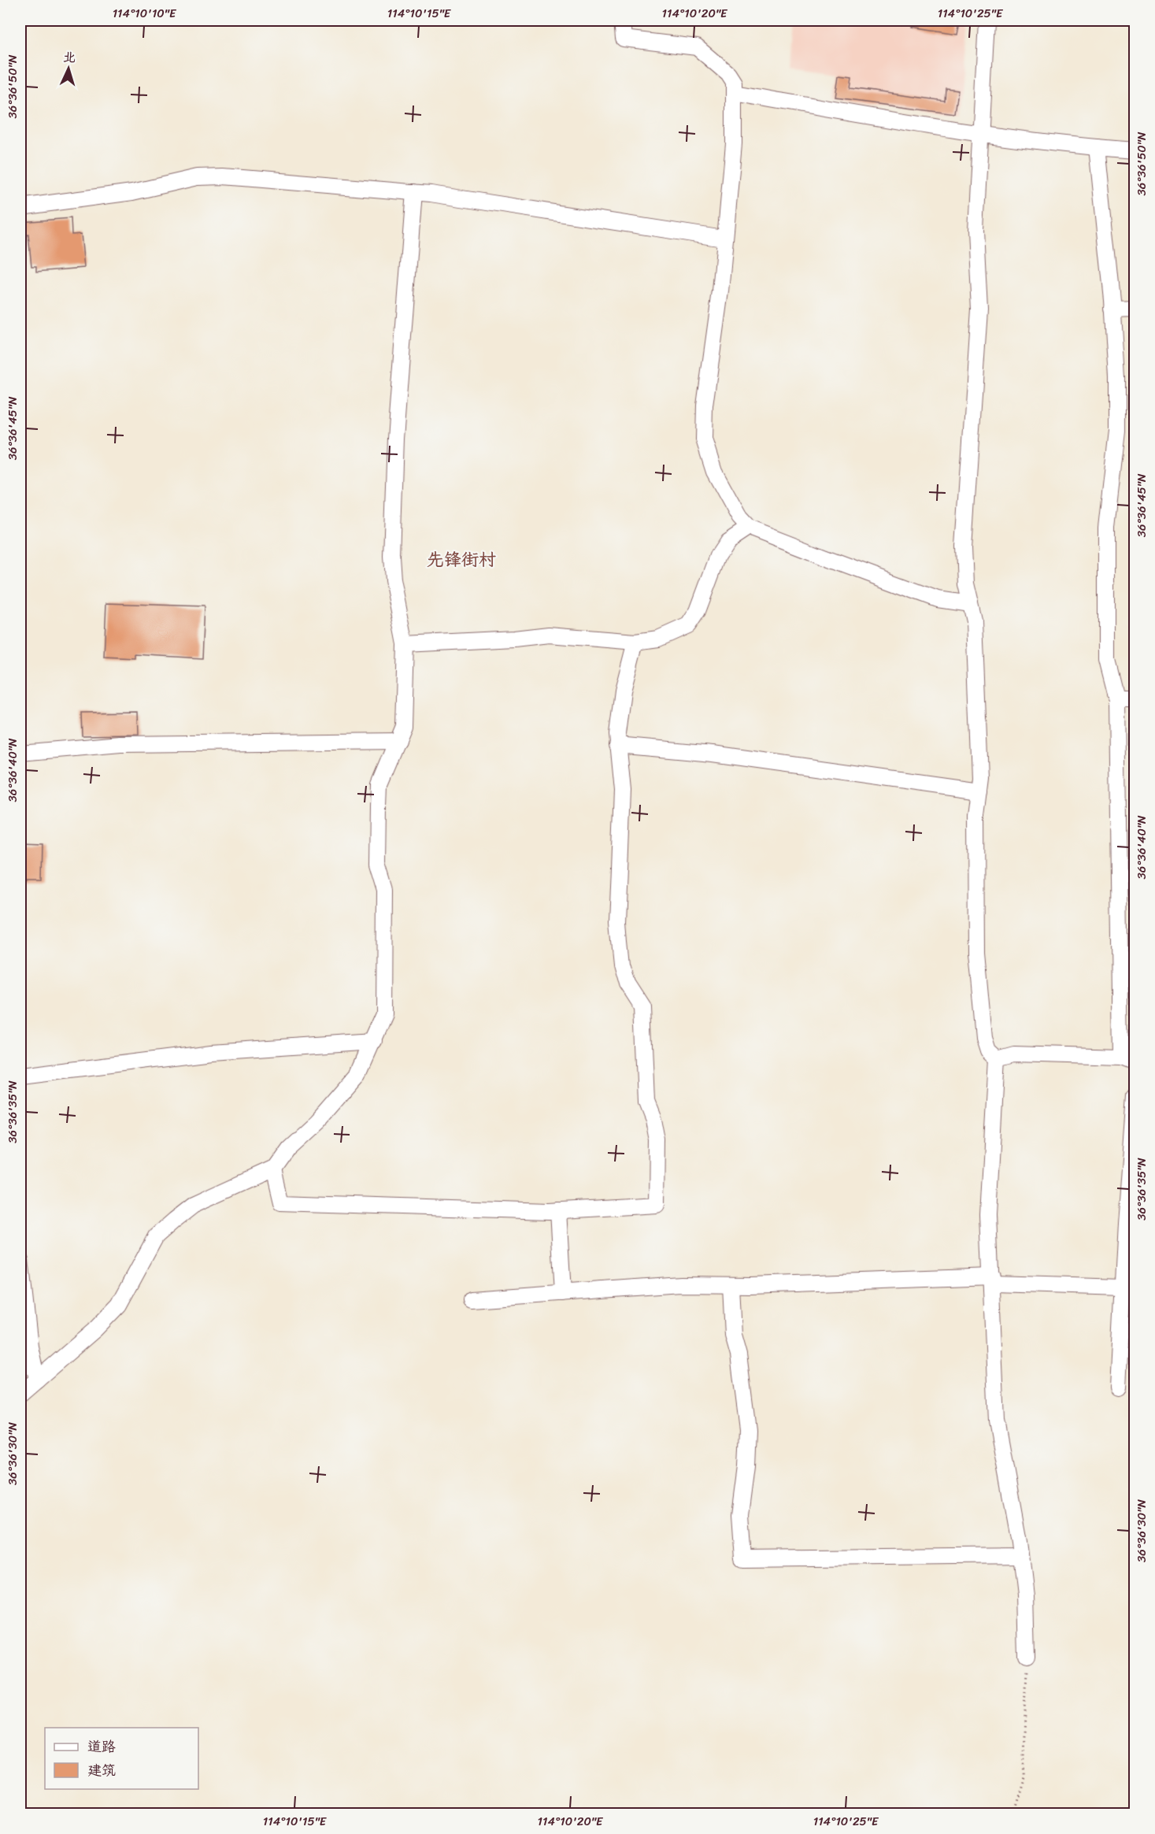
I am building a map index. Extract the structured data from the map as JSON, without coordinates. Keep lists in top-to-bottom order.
{
  "districts": ["先锋街村"],
  "legend": ["道路", "建筑"],
  "north": "top",
  "coordinates": [
    "114°10'10\"E",
    "114°10'15\"E",
    "114°10'20\"E",
    "114°10'25\"E",
    "36°36'50\"N",
    "36°36'45\"N",
    "36°36'40\"N",
    "36°36'35\"N",
    "36°36'30\"N"
  ]
}
